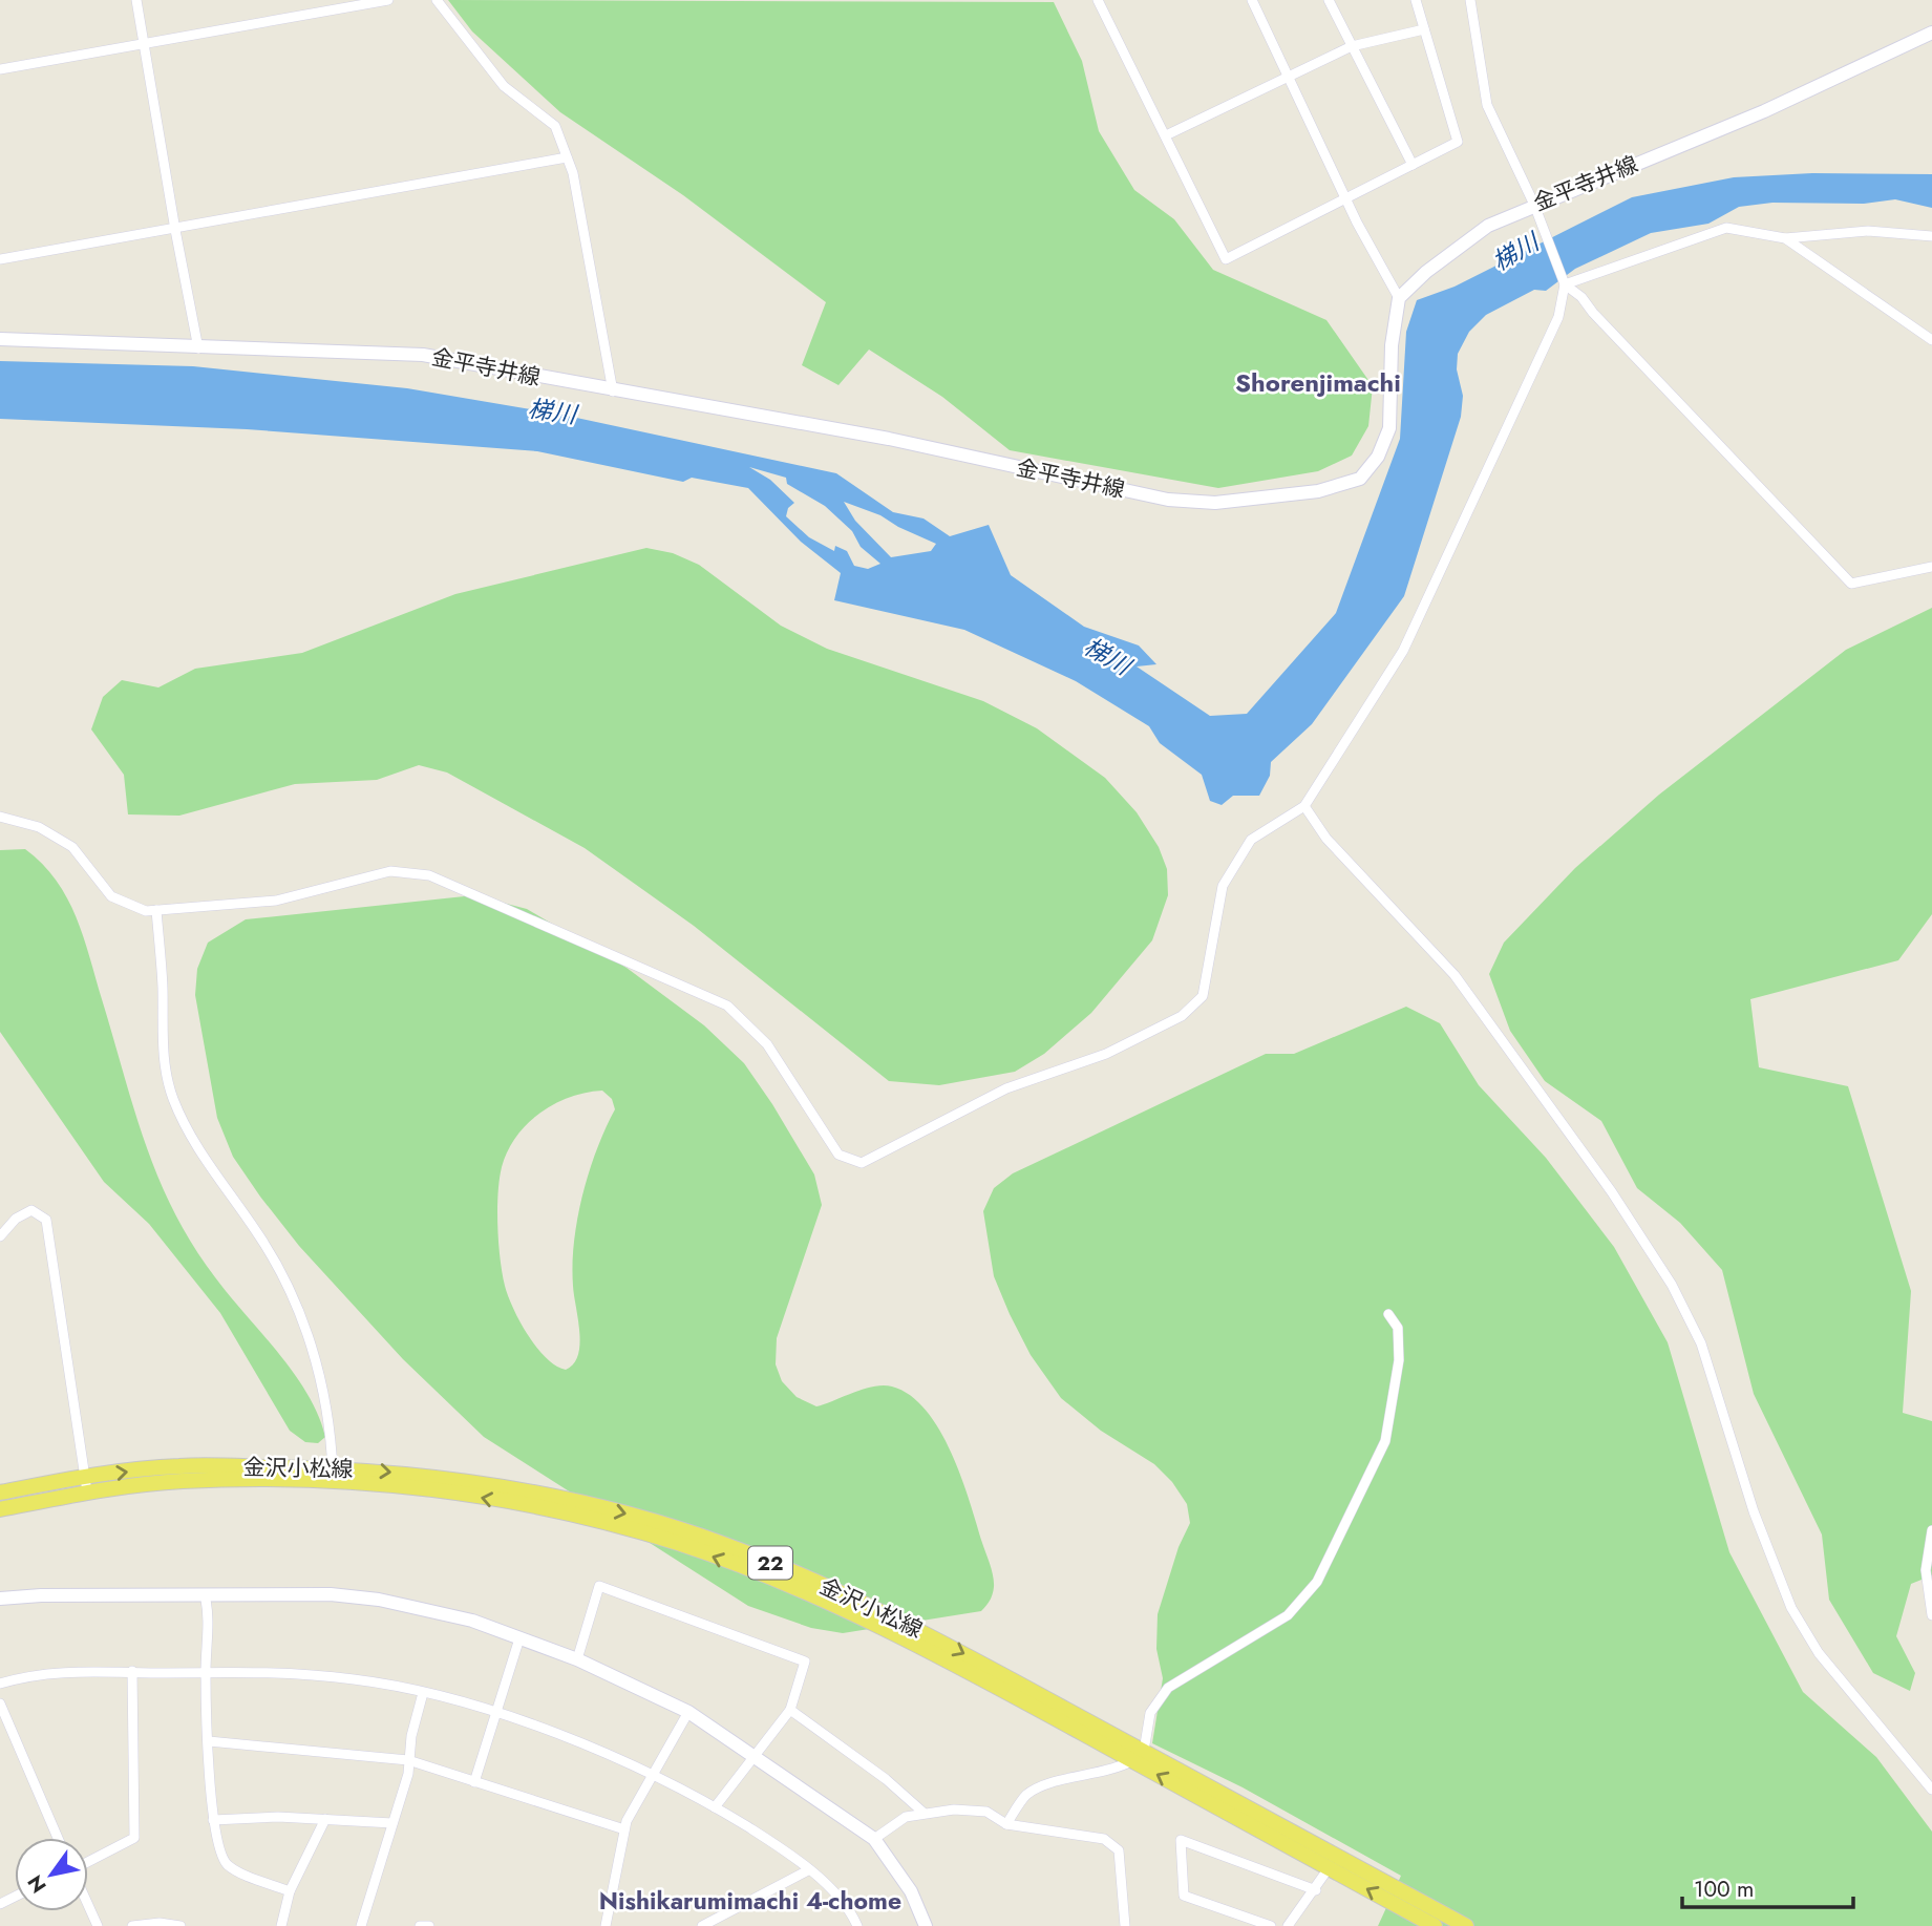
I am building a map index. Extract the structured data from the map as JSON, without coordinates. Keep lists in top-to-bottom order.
{
  "streets": {
    "main road": ["金平寺井線", "金沢小松線", "22"]
  },
  "districts": ["Shorenjimachi", "Nishikarumimachi 4-chome"],
  "water": ["梯川"],
  "scale_bar": "100 m",
  "north": "bottom left"
}
